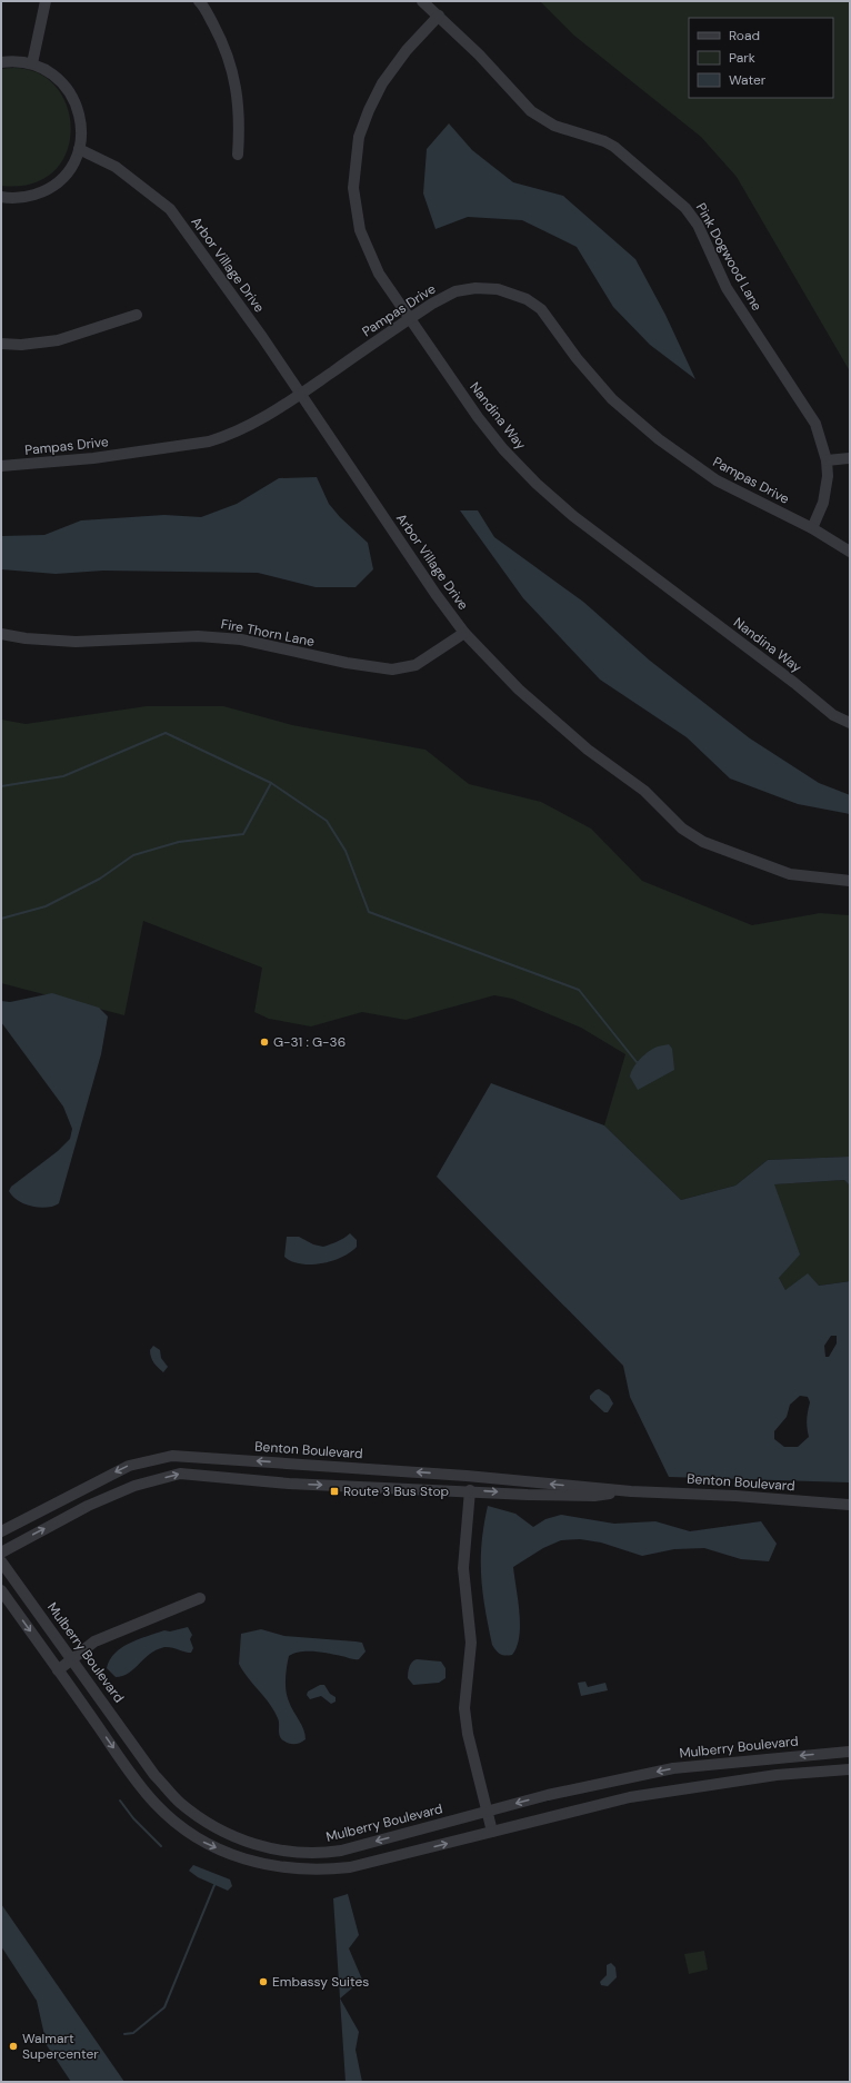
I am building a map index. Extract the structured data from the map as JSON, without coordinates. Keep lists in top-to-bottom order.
{
  "streets": {
    "street": [
      "Pink Dogwood Lane",
      "Arbor Village Drive",
      "Pampas Drive",
      "Nandina Way",
      "Fire Thorn Lane",
      "Benton Boulevard",
      "Mulberry Boulevard"
    ]
  },
  "crossings": [
    ["Pink Dogwood Lane", "Pampas Drive"],
    ["Pink Dogwood Lane", "Nandina Way"],
    ["Arbor Village Drive", "Pampas Drive"],
    ["Arbor Village Drive", "Fire Thorn Lane"],
    ["Pampas Drive", "Nandina Way"]
  ],
  "places": {
    "other": ["G-31 : G-36", "Embassy Suites", "Walmart Supercenter"],
    "transit": ["Route 3 Bus Stop"]
  },
  "legend": ["Road", "Park", "Water"]
}
